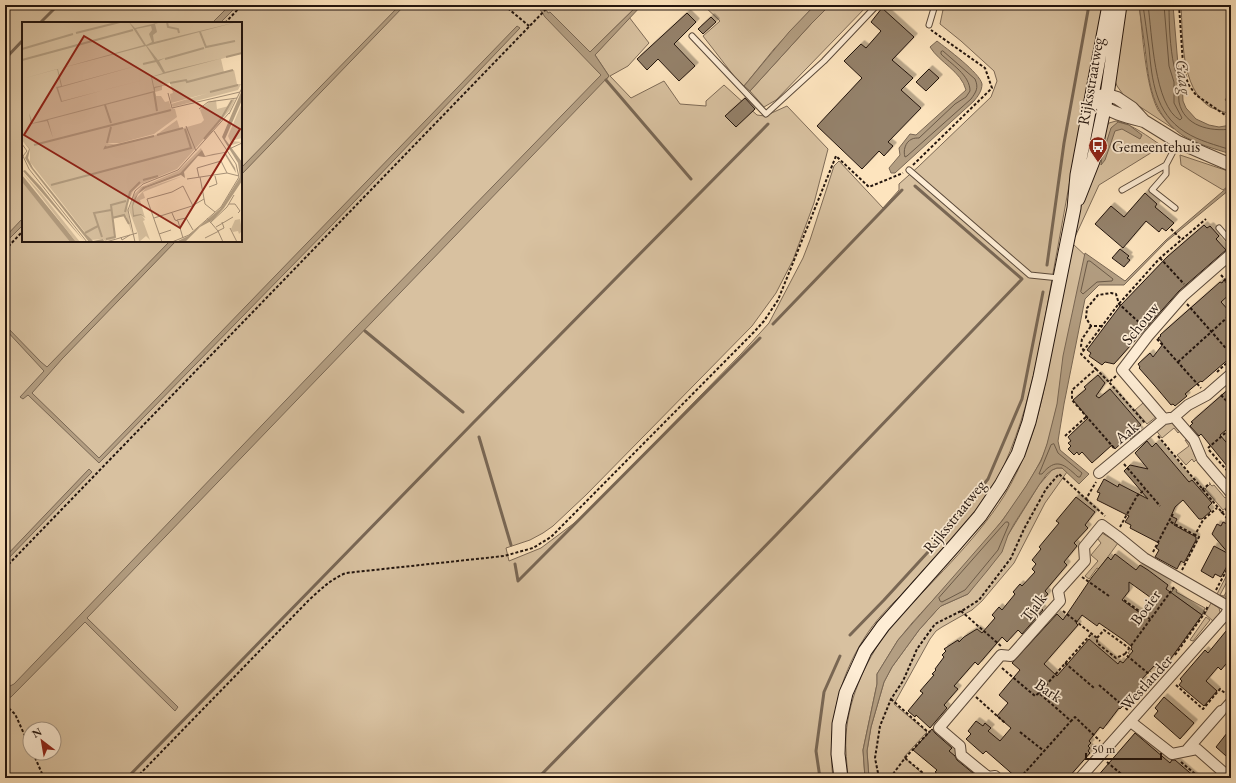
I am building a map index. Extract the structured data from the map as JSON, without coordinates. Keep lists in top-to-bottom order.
{
  "streets": {
    "main road": ["Rijksstraatweg"],
    "street": [
      "Schouw",
      "Aak",
      "Tjalk",
      "Westlander"
    ],
    "path": ["Boeier", "Bark"]
  },
  "crossings": [
    ["Tjalk", "Bark"],
    ["Westlander", "Bark"]
  ],
  "water": ["Gaag"],
  "places": {
    "bus stop": ["Gemeentehuis"]
  },
  "scale_bar": "50 m",
  "north": "top left"
}
